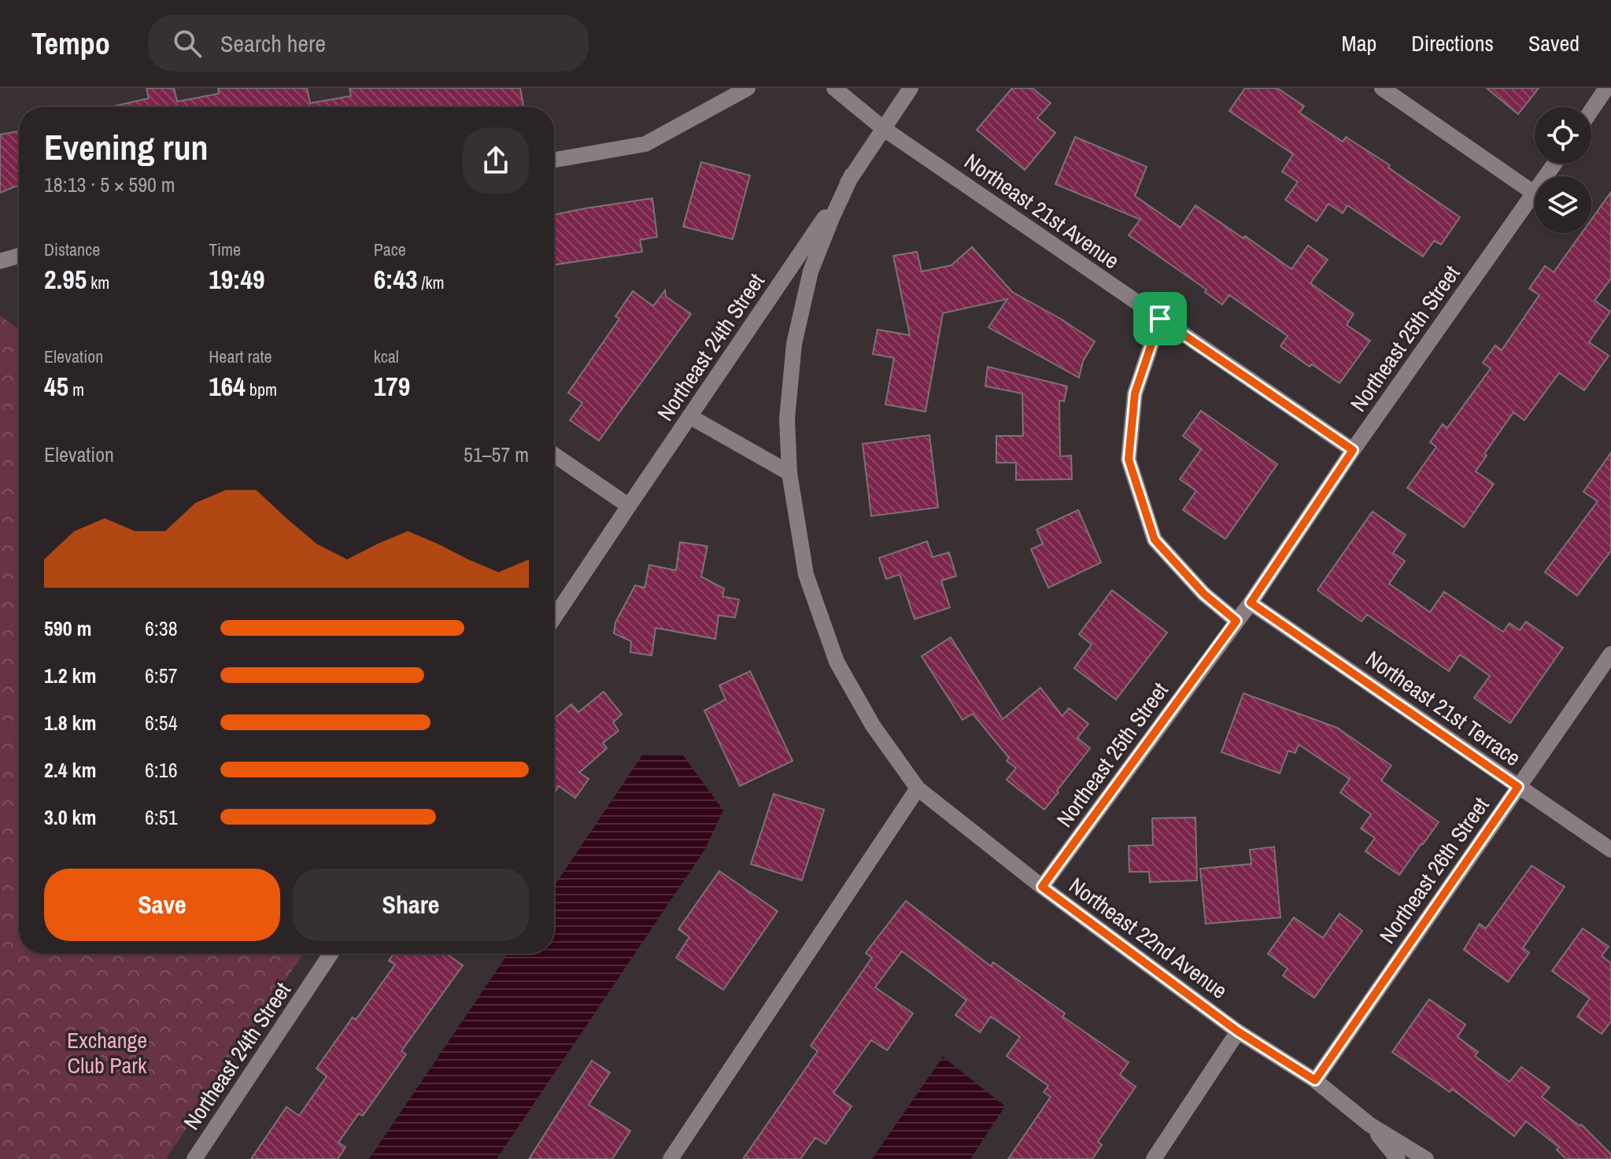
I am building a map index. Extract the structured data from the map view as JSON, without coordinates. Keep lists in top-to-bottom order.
{
  "streets": {
    "street": [
      "Northeast 21st Avenue",
      "Northeast 25th Street",
      "Northeast 24th Street",
      "Northeast 21st Terrace",
      "Northeast 26th Street",
      "Northeast 22nd Avenue"
    ]
  },
  "crossings": [
    ["Northeast 21st Avenue", "Northeast 25th Street"],
    ["Northeast 21st Avenue", "Northeast 24th Street"],
    ["Northeast 25th Street", "Northeast 21st Terrace"],
    ["Northeast 25th Street", "Northeast 22nd Avenue"],
    ["Northeast 24th Street", "Northeast 22nd Avenue"],
    ["Northeast 21st Terrace", "Northeast 26th Street"],
    ["Northeast 26th Street", "Northeast 22nd Avenue"]
  ],
  "parks": ["Exchange Club Park"],
  "page": {
    "header": "Tempo",
    "search": "Search here",
    "nav": ["Map", "Directions", "Saved"],
    "heading": ["Evening run", "18:13 · 5 × 590 m"],
    "stats": [
      ["Distance", "2.95 km"],
      ["Time", "19:49"],
      ["Pace", "6:43 /km"],
      ["Elevation", "45 m"],
      ["Heart rate", "164 bpm"],
      ["kcal", "179"]
    ],
    "chart": ["Elevation", "51–57 m"],
    "list": [
      {
        "name": "590 m",
        "note": "6:38"
      },
      {
        "name": "1.2 km",
        "note": "6:57"
      },
      {
        "name": "1.8 km",
        "note": "6:54"
      },
      {
        "name": "2.4 km",
        "note": "6:16"
      },
      {
        "name": "3.0 km",
        "note": "6:51"
      }
    ],
    "buttons": ["Save", "Share"]
  }
}
